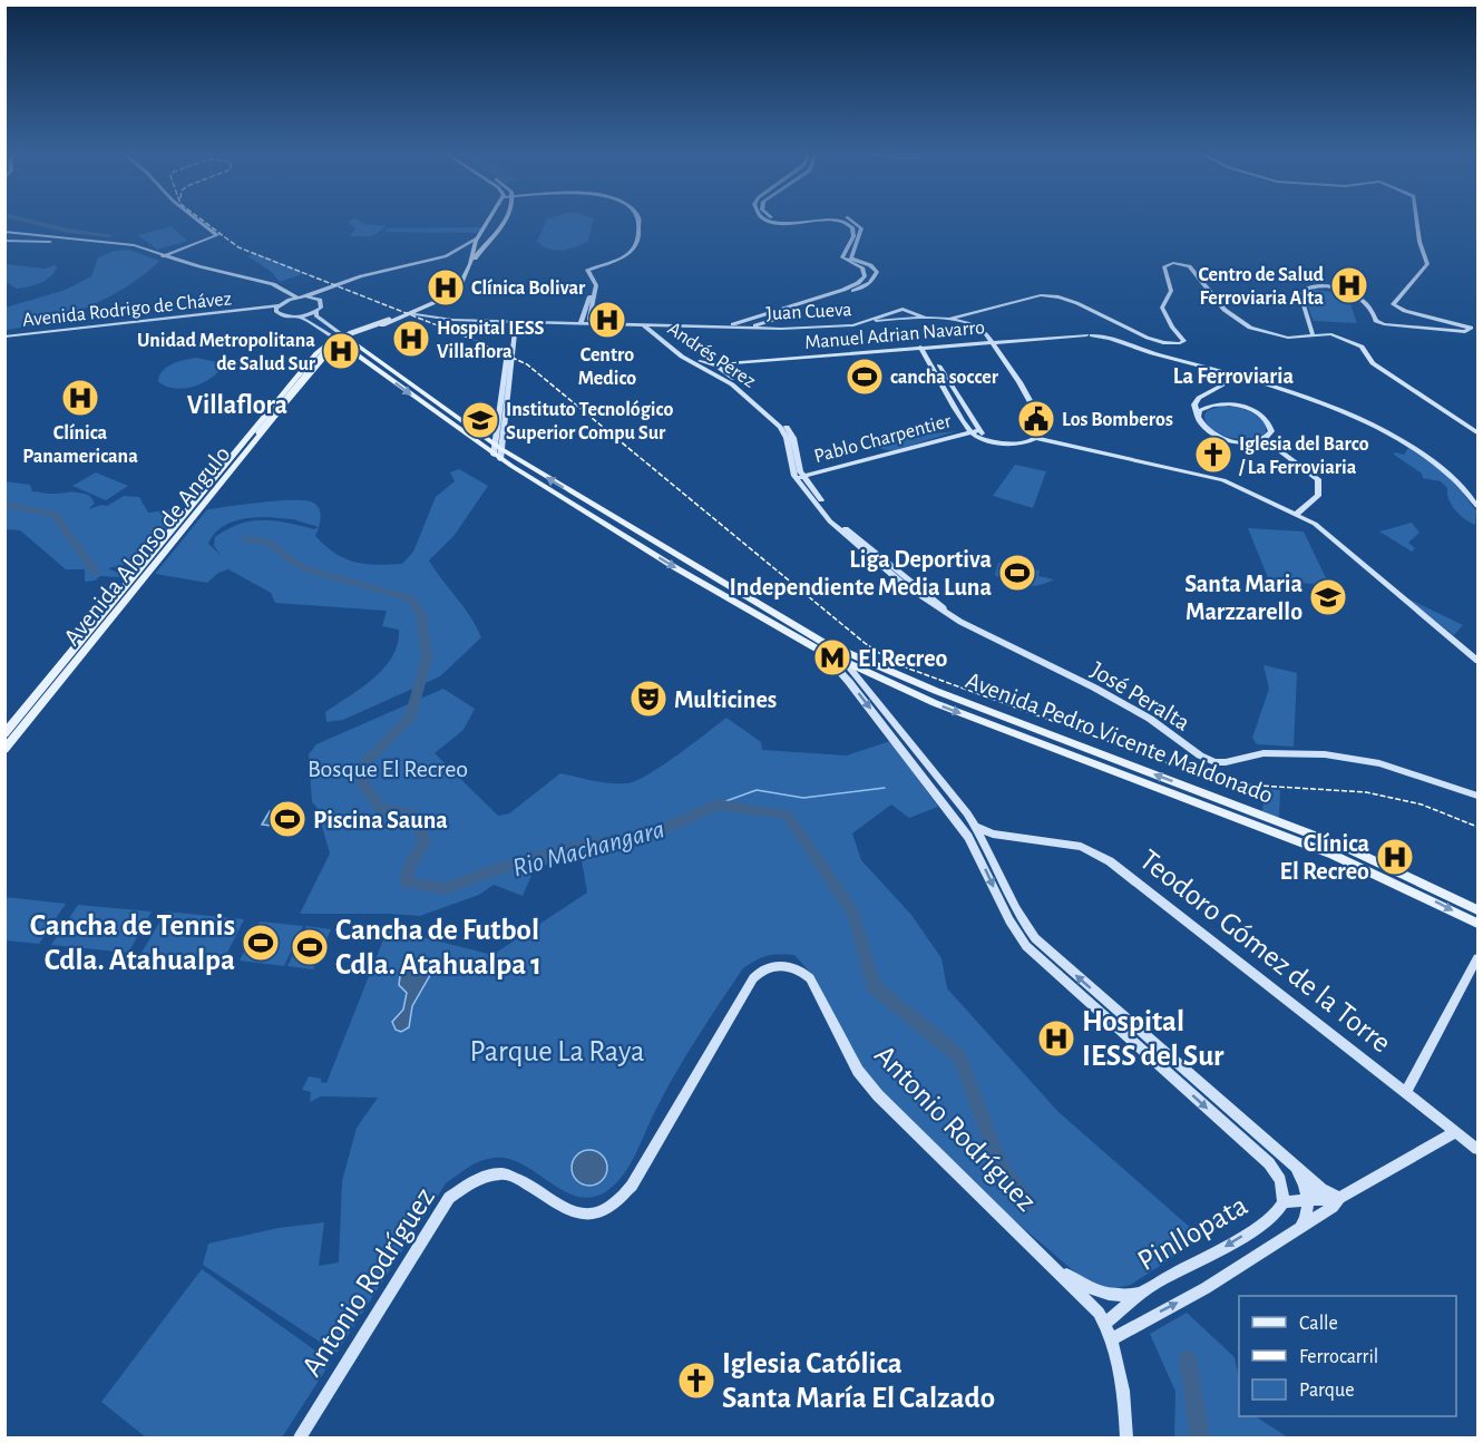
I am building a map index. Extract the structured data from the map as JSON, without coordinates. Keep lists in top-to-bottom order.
{
  "streets": {
    "main road": ["Avenida Alonso de Angulo", "Avenida Pedro Vicente Maldonado"],
    "street": [
      "Avenida Rodrigo de Chávez",
      "Juan Cueva",
      "Manuel Adrian Navarro",
      "Andrés Pérez",
      "Pablo Charpentier",
      "José Peralta",
      "Teodoro Gómez de la Torre",
      "Antonio Rodríguez",
      "Pinllopata"
    ]
  },
  "crossings": [
    ["Avenida Rodrigo de Chávez", "Avenida Pedro Vicente Maldonado"],
    ["Juan Cueva", "Manuel Adrian Navarro"],
    ["Juan Cueva", "Andrés Pérez"],
    ["Manuel Adrian Navarro", "Andrés Pérez"],
    ["Andrés Pérez", "Pablo Charpentier"],
    ["Andrés Pérez", "José Peralta"],
    ["Pablo Charpentier", "José Peralta"],
    ["Avenida Alonso de Angulo", "Avenida Pedro Vicente Maldonado"],
    ["Teodoro Gómez de la Torre", "Pinllopata"],
    ["Antonio Rodríguez", "Pinllopata"]
  ],
  "districts": ["La Ferroviaria", "Villaflora"],
  "water": ["Rio Machangara"],
  "parks": ["Bosque El Recreo", "Parque La Raya"],
  "places": {
    "hospital": [
      "Centro de Salud Ferroviaria Alta",
      "Clínica Bolivar",
      "Centro Medico",
      "Hospital IESS Villaflora",
      "Unidad Metropolitana de Salud Sur",
      "Clínica Panamericana",
      "Clínica El Recreo",
      "Hospital IESS del Sur"
    ],
    "sports": [
      "cancha soccer",
      "Liga Deportiva Independiente Media Luna",
      "Piscina Sauna",
      "Cancha de Tennis Cdla. Atahualpa",
      "Cancha de Futbol Cdla. Atahualpa 1"
    ],
    "public building": ["Los Bomberos"],
    "school or university": ["Instituto Tecnológico Superior Compu Sur", "Santa Maria Marzzarello"],
    "church": ["Iglesia del Barco / La Ferroviaria", "Iglesia Católica Santa María El Calzado"],
    "metro station": ["El Recreo"],
    "theatre": ["Multicines"]
  },
  "legend": ["Calle", "Ferrocarril", "Parque"]
}
